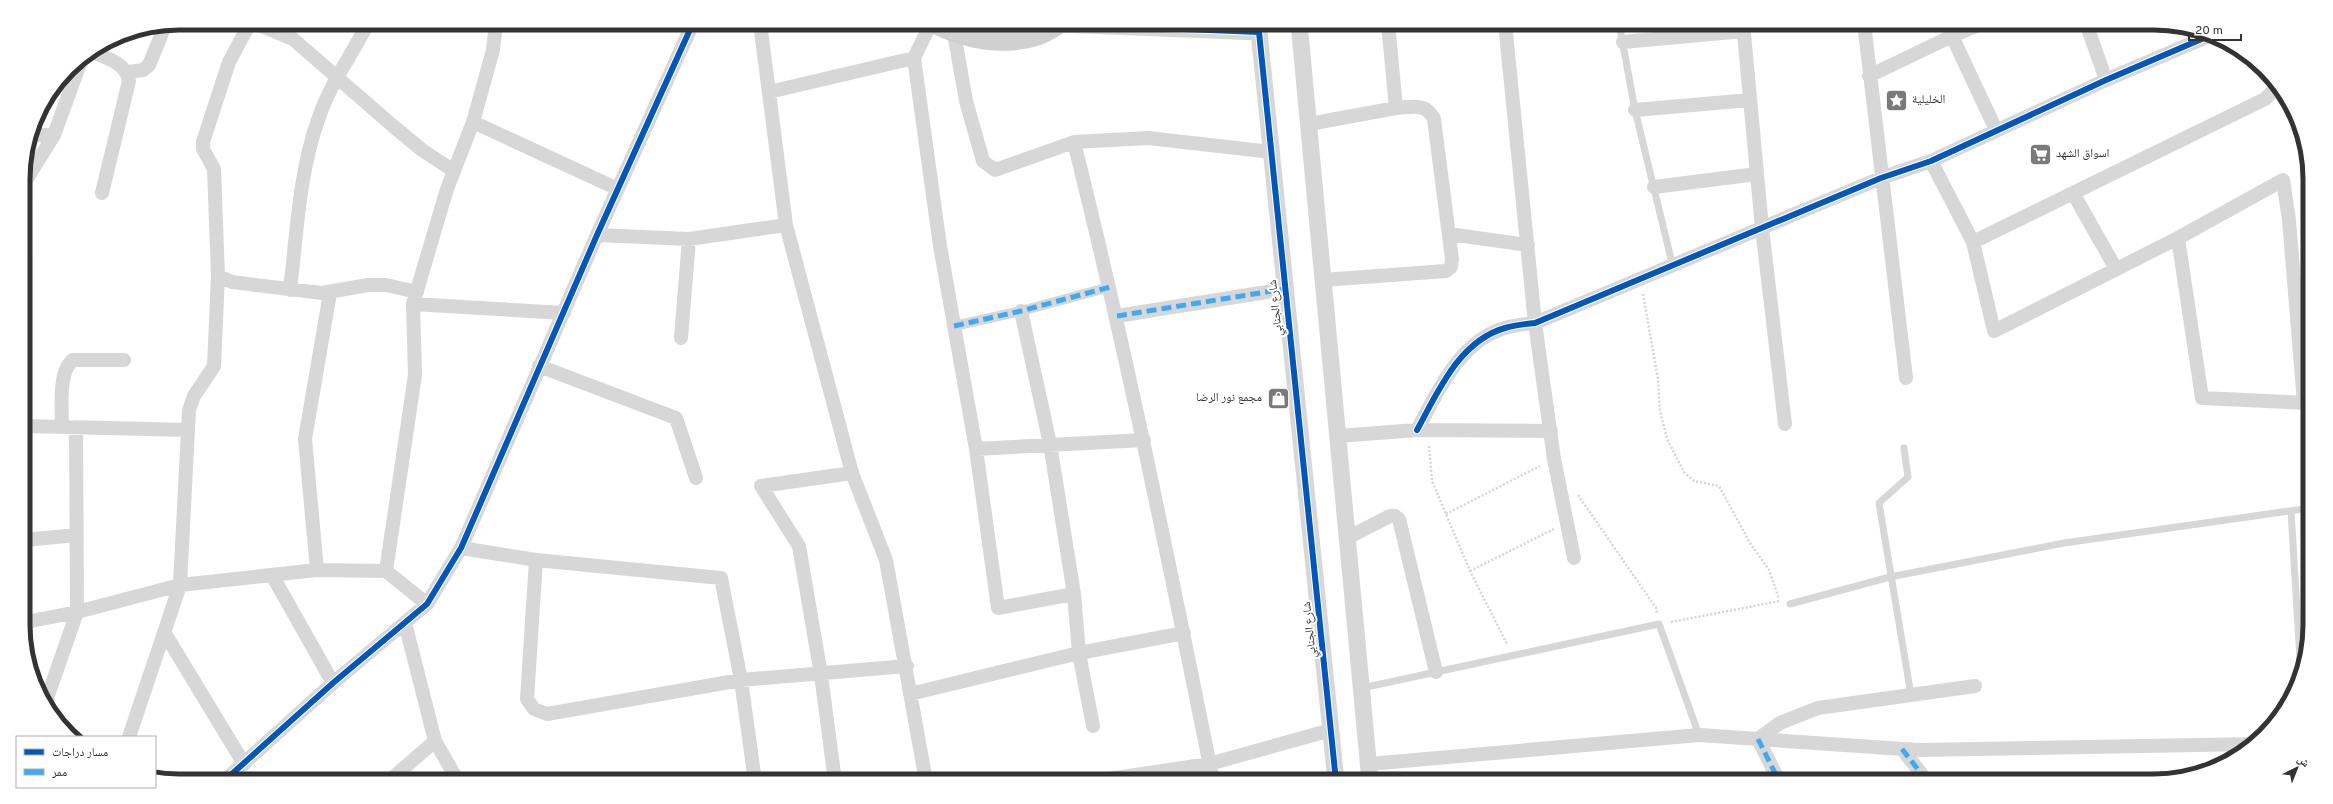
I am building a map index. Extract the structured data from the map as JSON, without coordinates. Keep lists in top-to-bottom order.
{
  "streets": {
    "street": ["شارع الجنابي"]
  },
  "places": {
    "place": ["الخليلية"],
    "supermarket": ["اسواق الشهد"],
    "shop": ["مجمع نور الرضا"]
  },
  "legend": ["مسار دراجات", "ممر"],
  "scale_bar": "20 m",
  "north": "top right"
}
